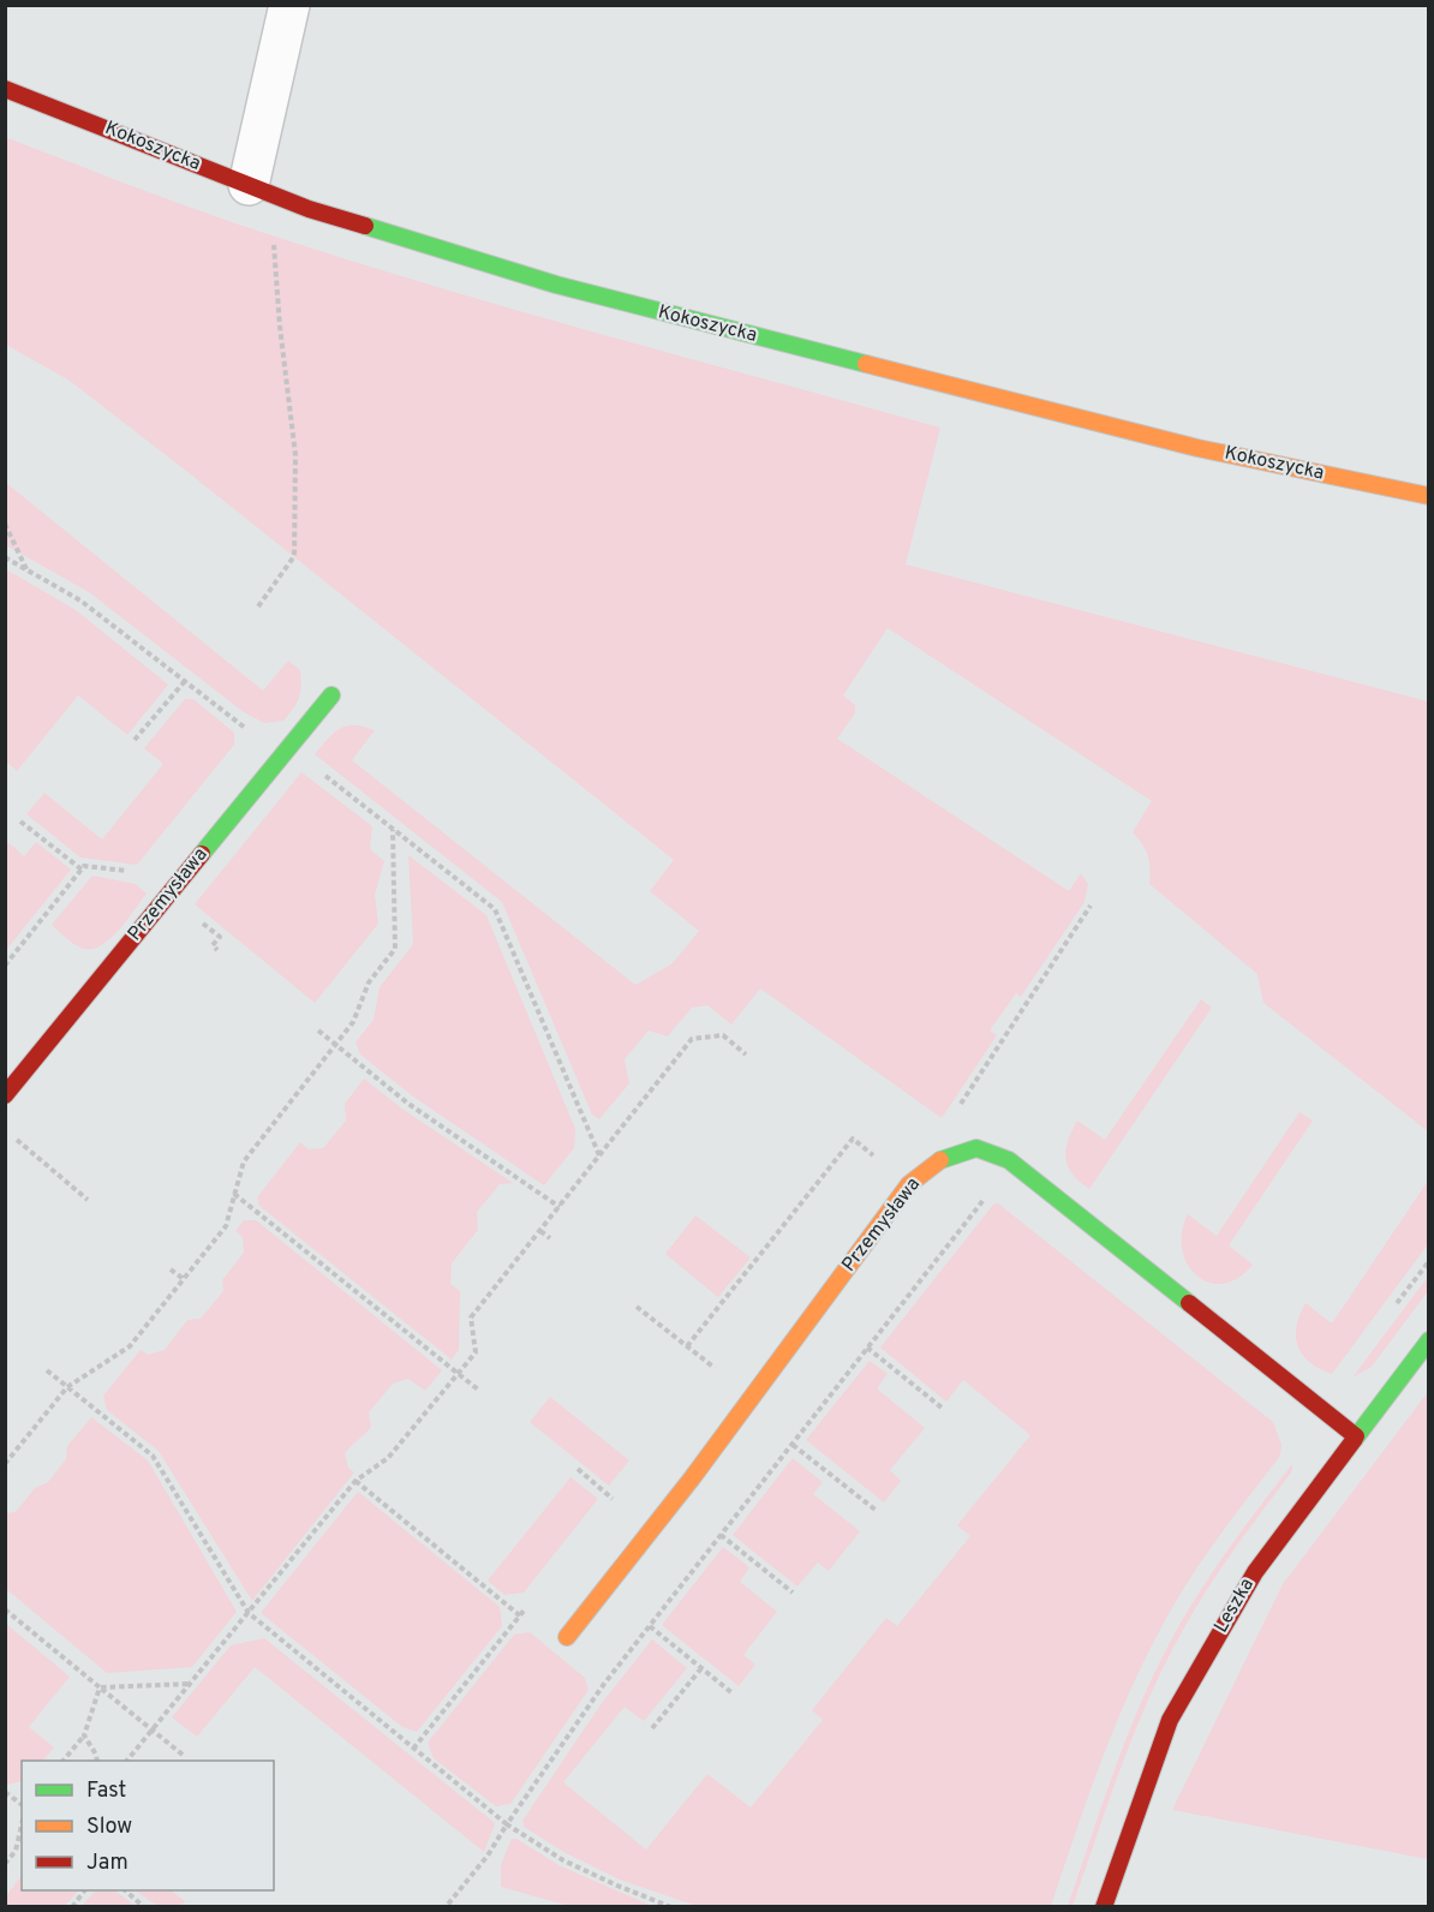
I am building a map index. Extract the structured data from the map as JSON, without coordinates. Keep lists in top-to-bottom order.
{
  "streets": {
    "street": ["Kokoszycka", "Przemysława", "Leszka"]
  },
  "crossings": [
    ["Przemysława", "Leszka"]
  ],
  "legend": ["Fast", "Slow", "Jam"]
}
